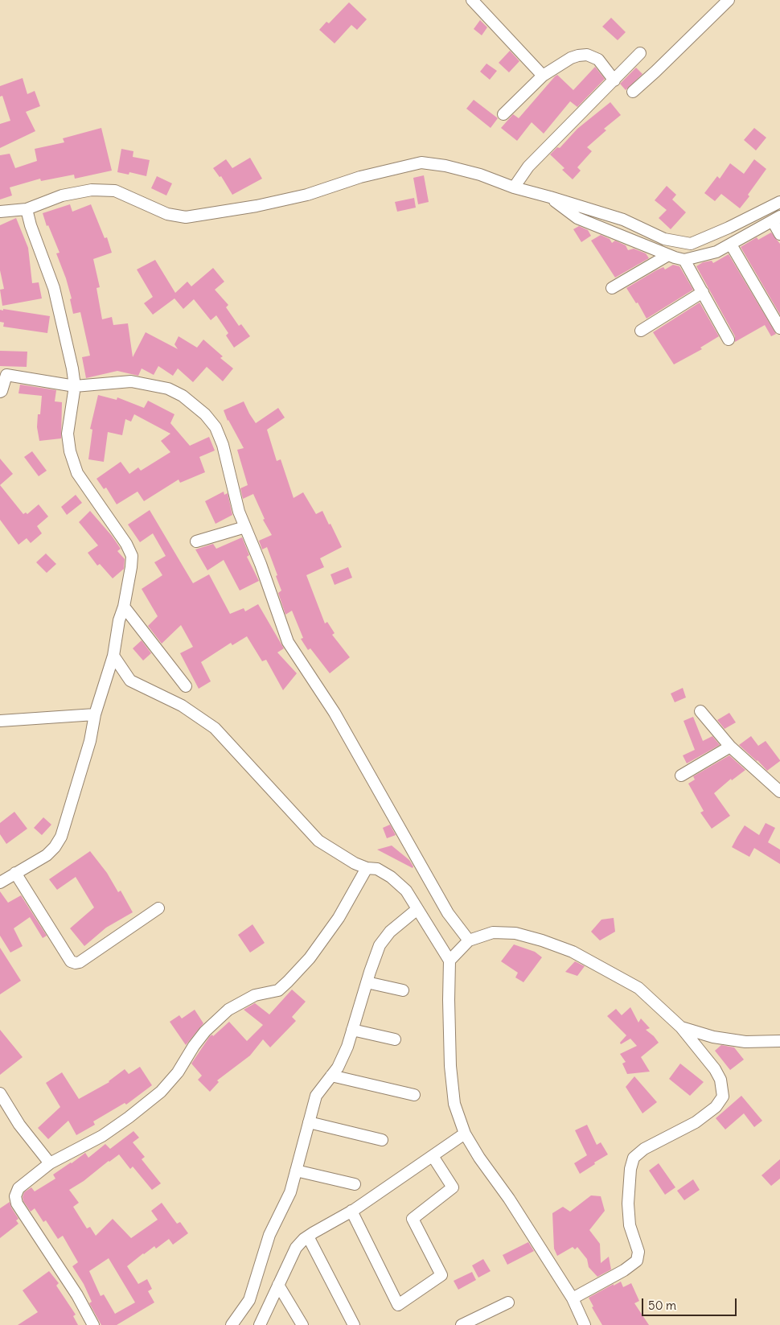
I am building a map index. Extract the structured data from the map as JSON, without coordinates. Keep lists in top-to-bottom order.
{
  "scale_bar": "50 m"
}
